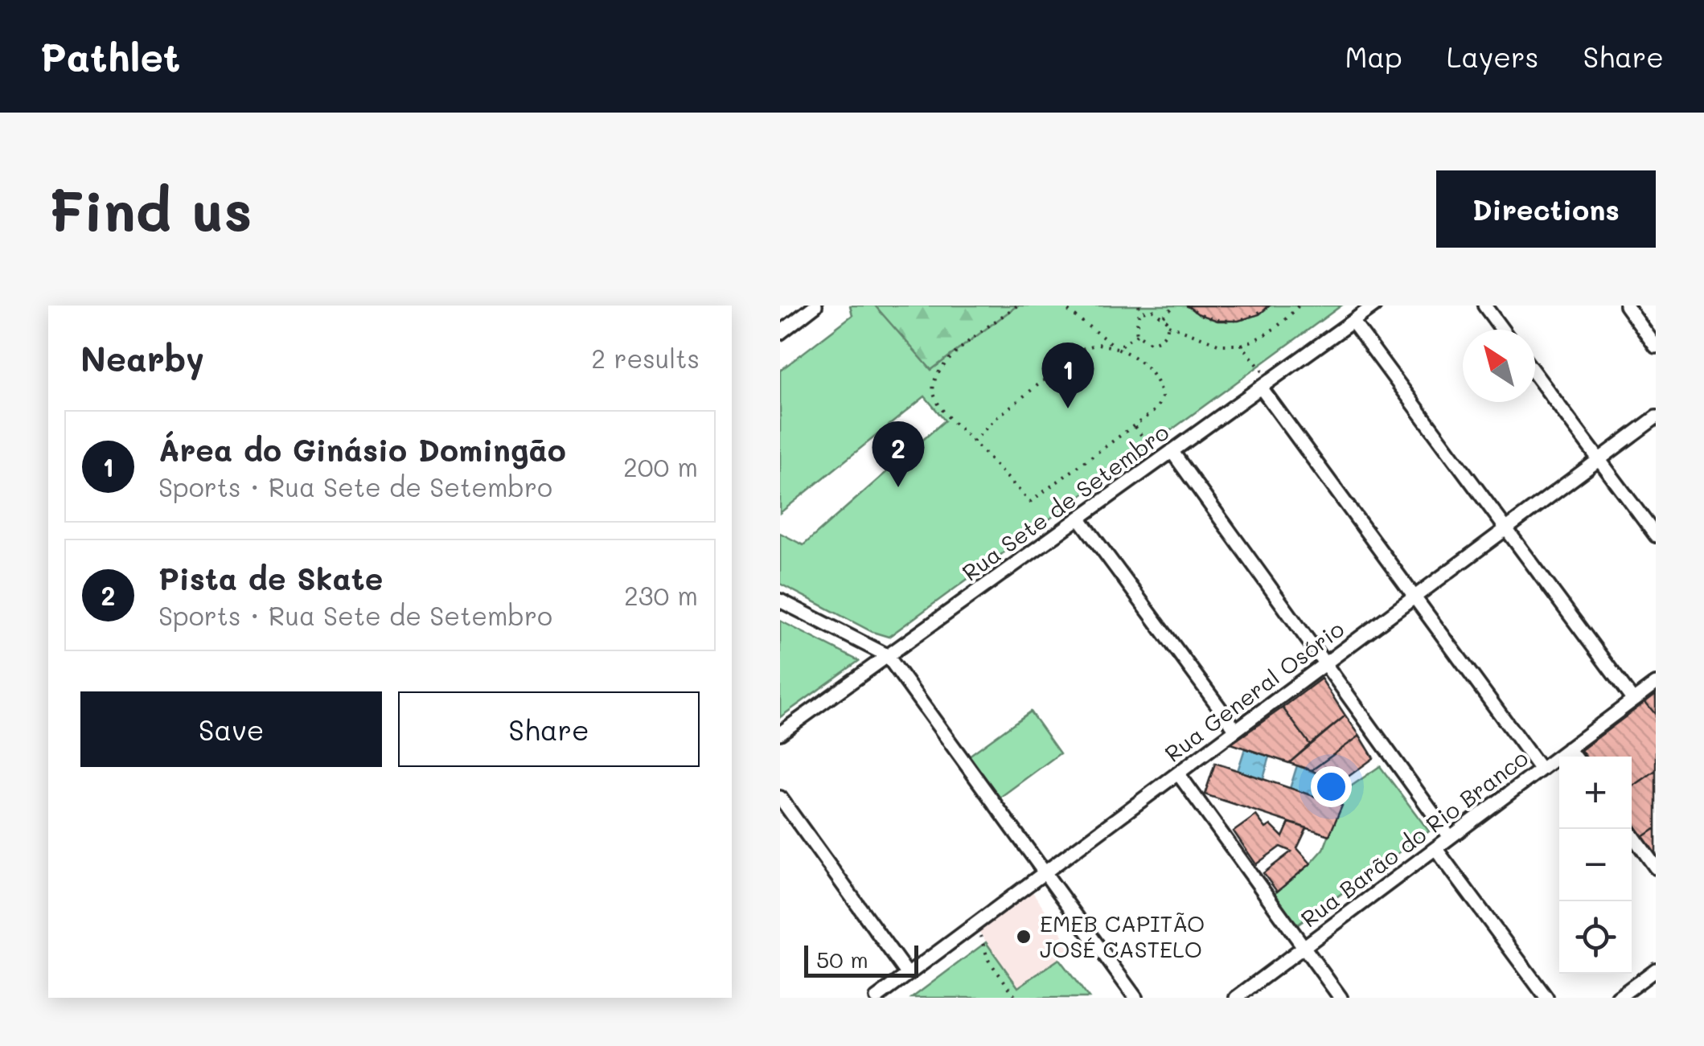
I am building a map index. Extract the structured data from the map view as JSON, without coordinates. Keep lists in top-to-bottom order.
{
  "streets": {
    "street": ["Rua Sete de Setembro", "Rua General Osório", "Rua Barão do Rio Branco"]
  },
  "places": ["EMEB CAPITÃO JOSÉ CASTELO"],
  "scale_bar": "50 m",
  "north": "top left",
  "page": {
    "header": "Pathlet",
    "nav": ["Map", "Layers", "Share"],
    "buttons": [
      "Directions",
      ["Save", "Share"]
    ],
    "title": "Find us",
    "heading": ["Nearby", "2 results"],
    "pins": ["1", "2"],
    "list": [
      {
        "mark": "1",
        "name": "Área do Ginásio Domingão",
        "note": "Sports · Rua Sete de Setembro",
        "value": "200 m"
      },
      {
        "mark": "2",
        "name": "Pista de Skate",
        "note": "Sports · Rua Sete de Setembro",
        "value": "230 m"
      }
    ],
    "map_buttons": ["+", "−"],
    "scale": "50 m"
  }
}
